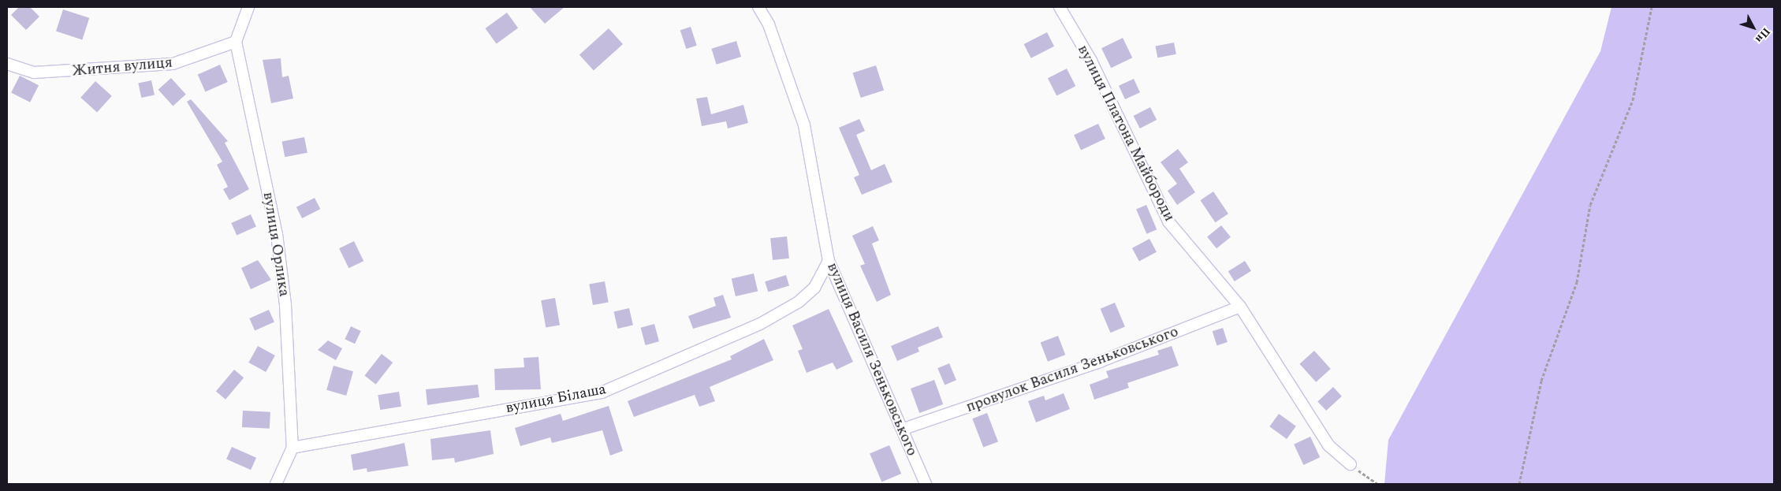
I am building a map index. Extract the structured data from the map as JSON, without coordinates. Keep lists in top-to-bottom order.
{
  "streets": {
    "street": [
      "Житня вулиця",
      "вулиця Платона Майбороди",
      "вулиця Орлика",
      "вулиця Василя Зеньковського",
      "провулок Василя Зеньковського",
      "вулиця Білаша"
    ]
  },
  "crossings": [
    ["Житня вулиця", "вулиця Орлика"],
    ["вулиця Платона Майбороди", "провулок Василя Зеньковського"],
    ["вулиця Орлика", "вулиця Білаша"],
    ["вулиця Василя Зеньковського", "провулок Василя Зеньковського"],
    ["вулиця Василя Зеньковського", "вулиця Білаша"]
  ],
  "north": "bottom right"
}
